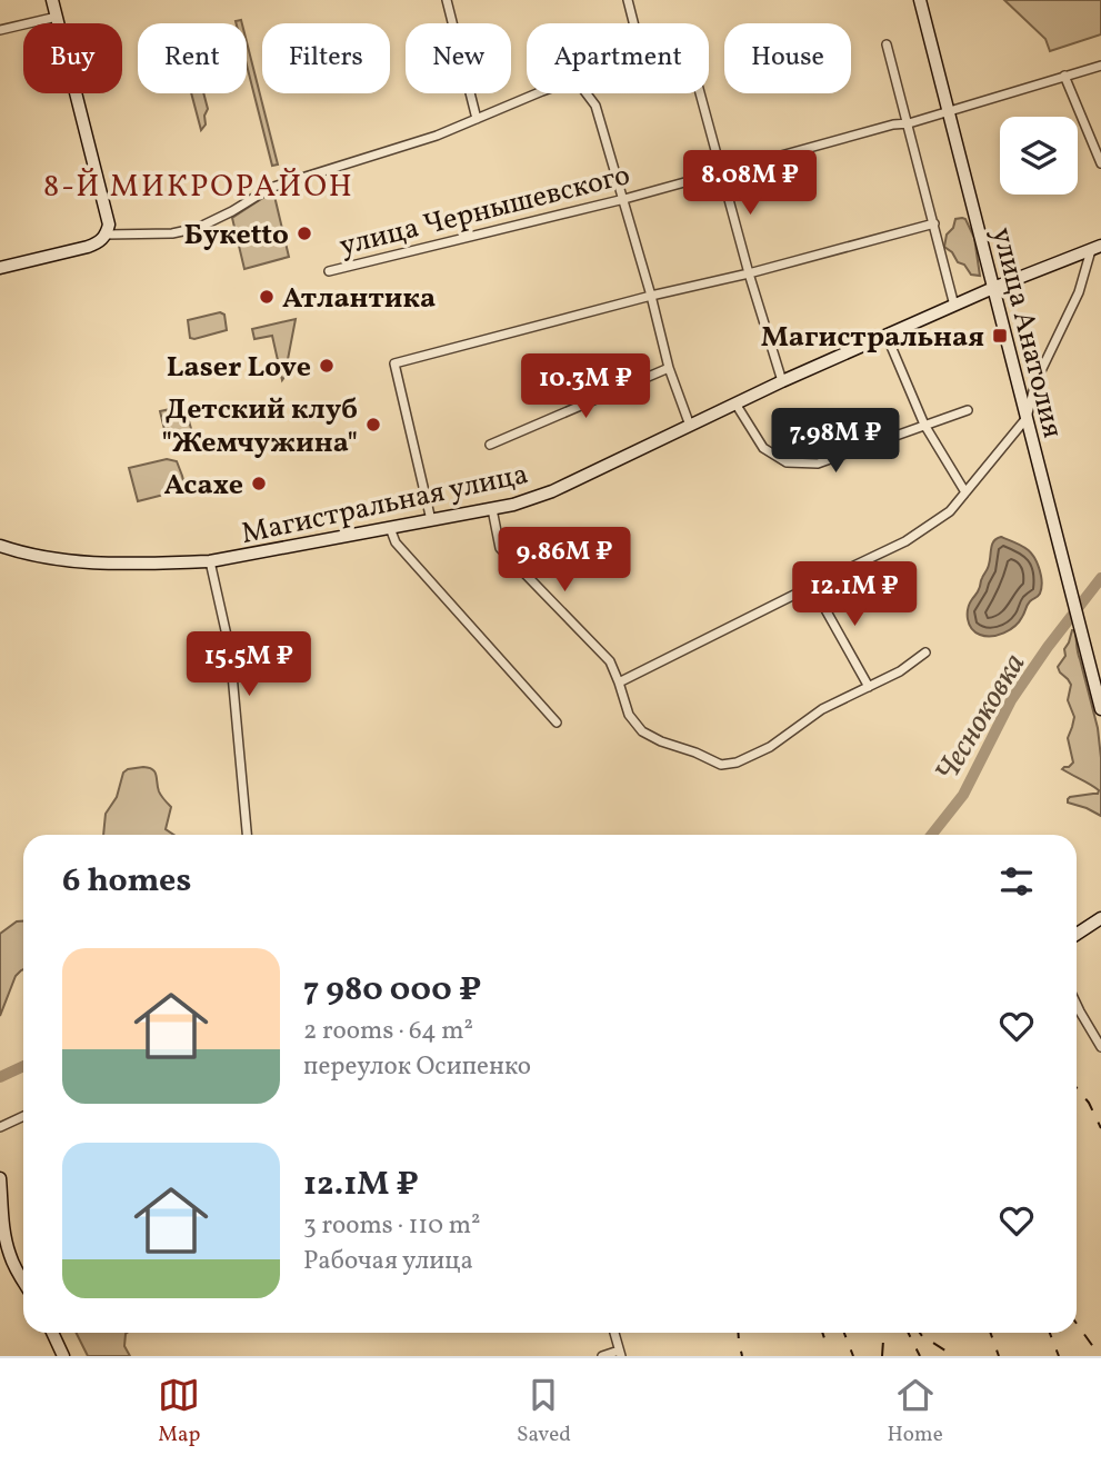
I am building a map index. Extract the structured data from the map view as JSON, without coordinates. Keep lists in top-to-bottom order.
{
  "streets": {
    "street": ["улица Чернышевского", "улица Анатолия", "Магистральная улица"]
  },
  "crossings": [
    ["улица Чернышевского", "улица Анатолия"],
    ["улица Анатолия", "Магистральная улица"]
  ],
  "districts": ["8-Й МИКРОРАЙОН"],
  "water": ["Чесноковка"],
  "places": {
    "other": [
      "Букеttо",
      "Атлантика",
      "Laser Love",
      "Детский клуб \"Жемчужина\"",
      "Асахе"
    ],
    "transit": ["Магистральная"]
  },
  "page": {
    "chip": [
      "Buy",
      "Rent",
      "Filters",
      "New",
      "Apartment",
      "House"
    ],
    "price": [
      "8.08M ₽",
      "10.3M ₽",
      "7.98M ₽",
      "9.86M ₽",
      "12.1M ₽",
      "15.5M ₽"
    ],
    "heading": "6 homes",
    "list": [
      {
        "name": "7 980 000 ₽",
        "note": "2 rooms · 64 m² · переулок Осипенко"
      },
      {
        "name": "12.1M ₽",
        "note": "3 rooms · 110 m² · Рабочая улица"
      }
    ],
    "tabs": ["Map", "Saved", "Home"]
  }
}
